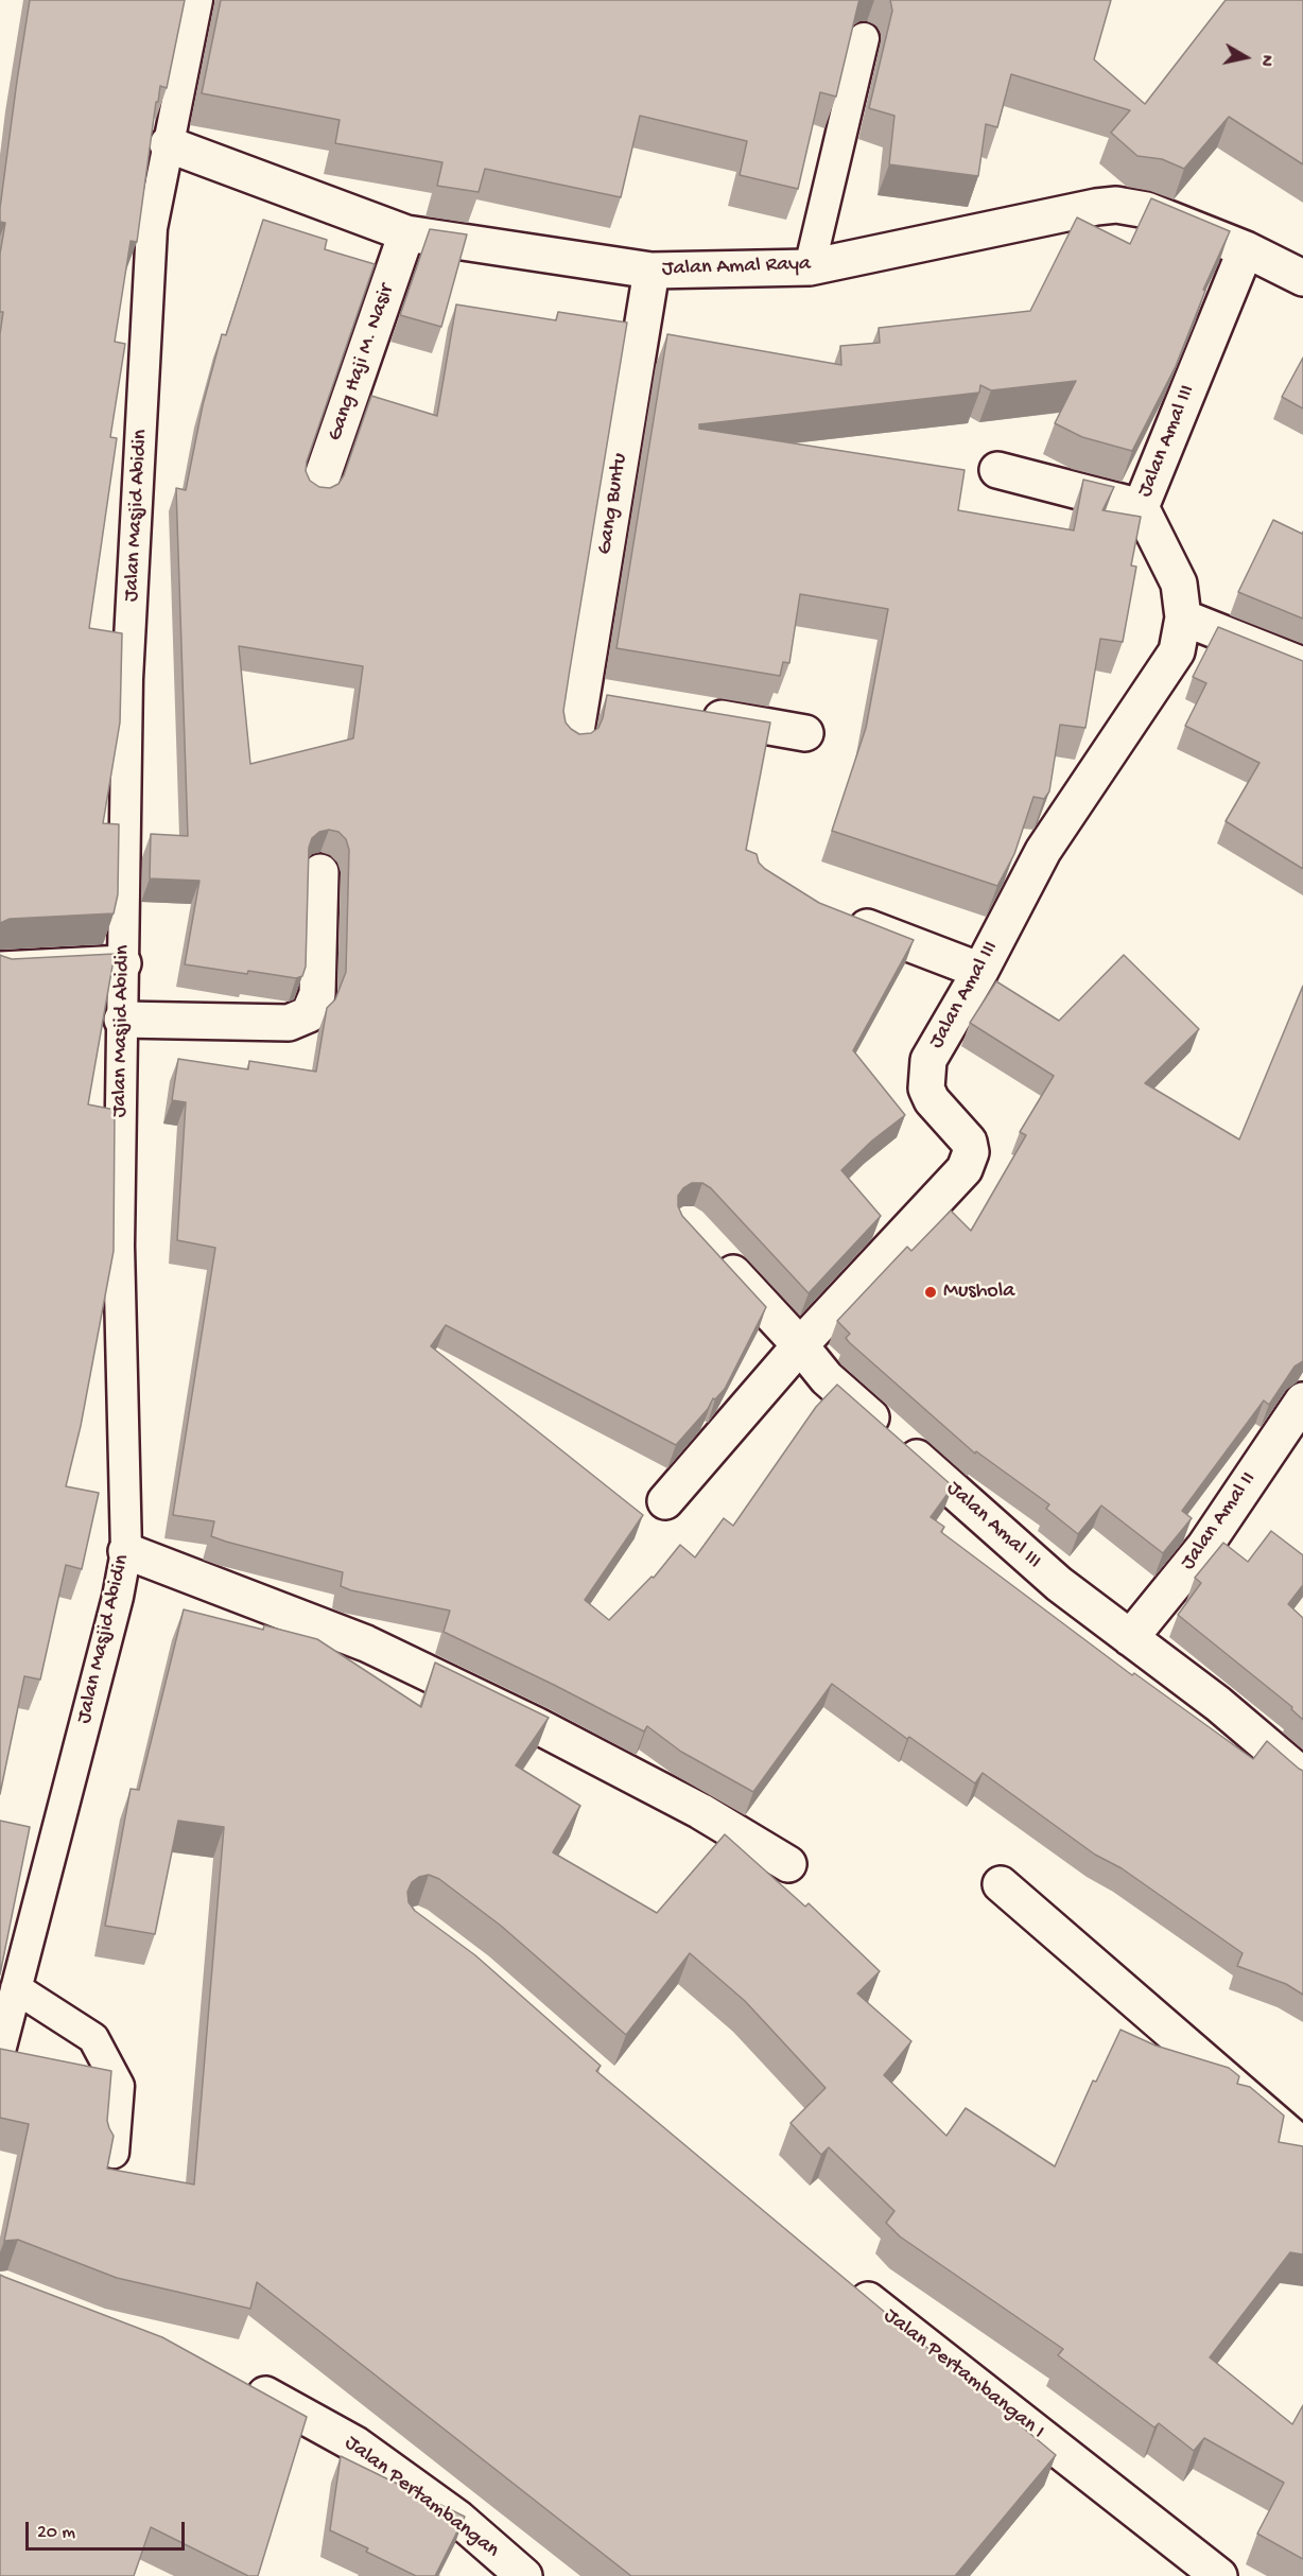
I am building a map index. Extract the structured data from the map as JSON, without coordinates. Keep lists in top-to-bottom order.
{
  "streets": {
    "street": [
      "Jalan Amal Raya",
      "Gang Haji M. Nasir",
      "Jalan Amal III",
      "Gang Buntu",
      "Jalan Amal II",
      "Jalan Pertambangan I",
      "Jalan Pertambangan"
    ],
    "lane": ["Jalan Masjid Abidin"]
  },
  "crossings": [
    ["Jalan Amal Raya", "Gang Haji M. Nasir"],
    ["Jalan Amal Raya", "Jalan Amal III"],
    ["Jalan Amal Raya", "Gang Buntu"],
    ["Jalan Amal Raya", "Jalan Masjid Abidin"],
    ["Jalan Amal III", "Jalan Amal II"]
  ],
  "places": ["Mushola"],
  "scale_bar": "20 m",
  "north": "right"
}
